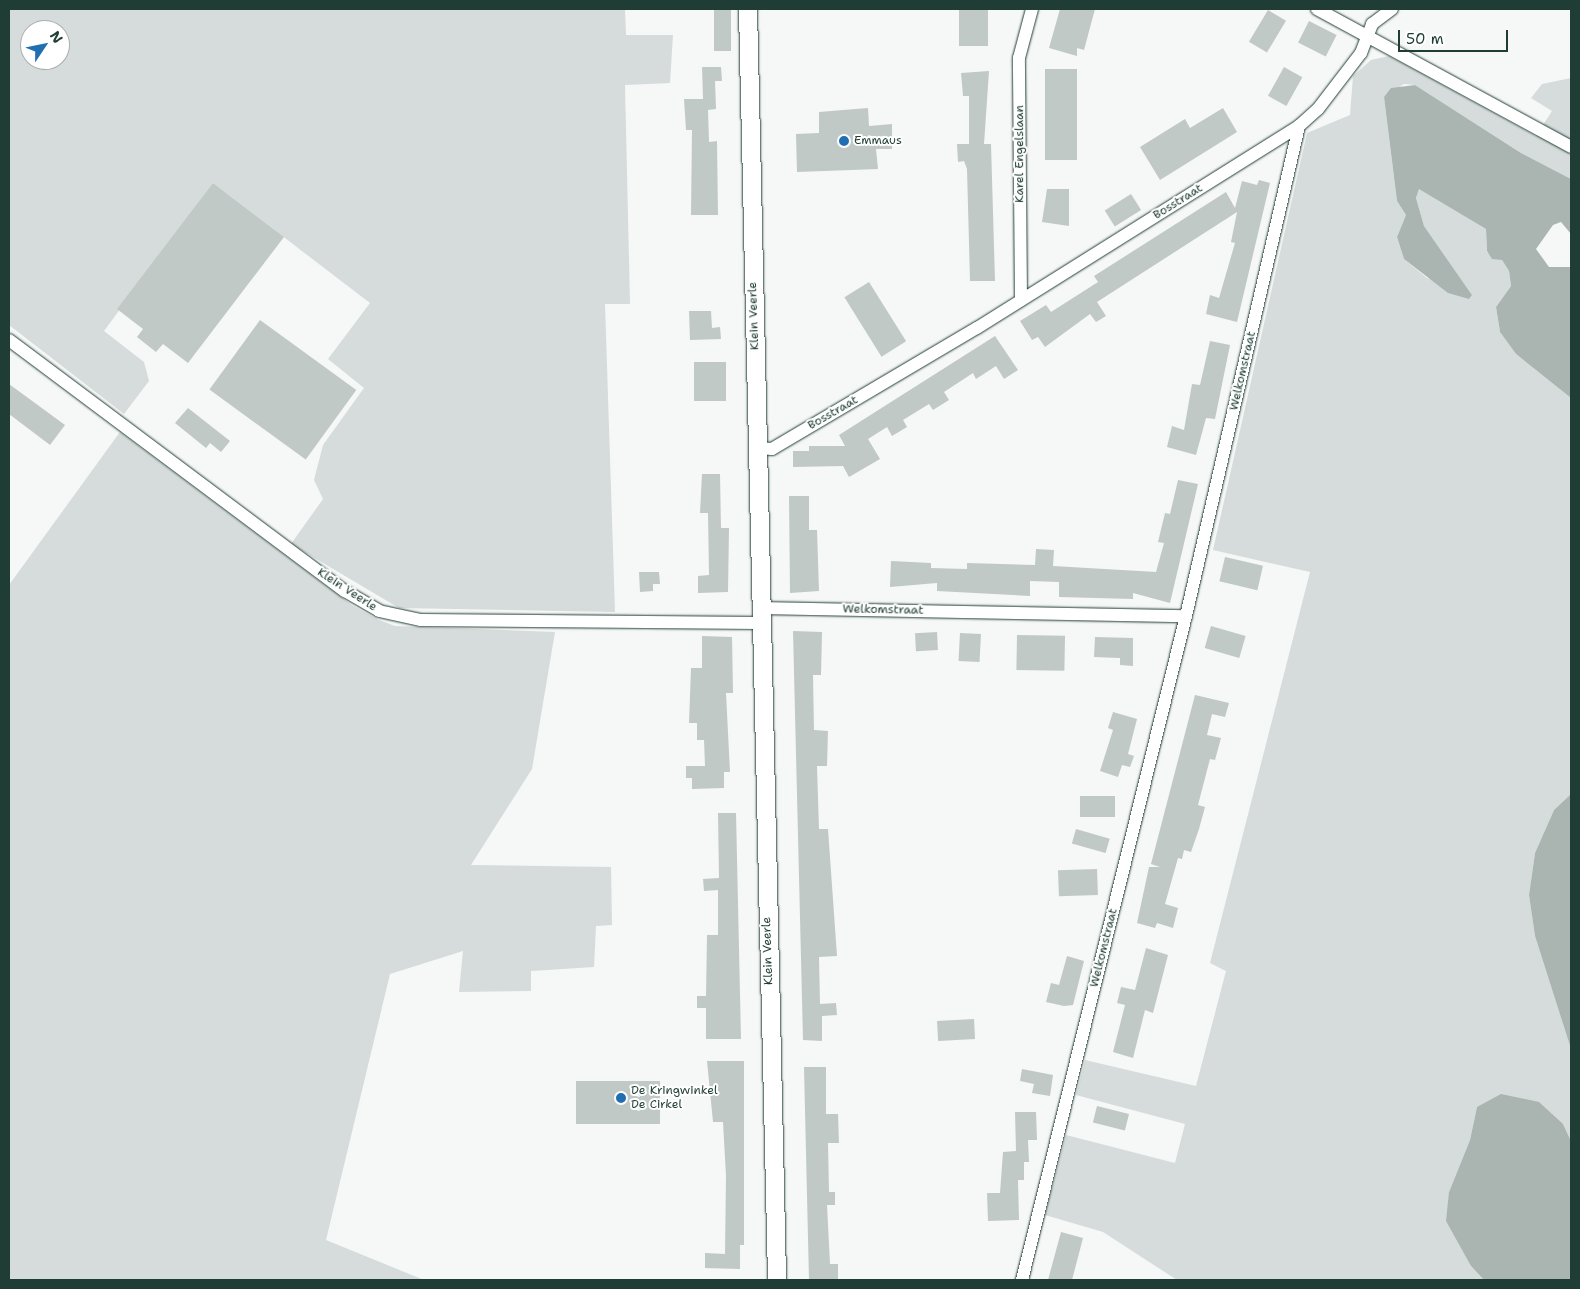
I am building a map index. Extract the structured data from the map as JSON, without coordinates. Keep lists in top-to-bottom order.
{
  "streets": {
    "main road": ["Klein Veerle"],
    "street": ["Karel Engelslaan", "Bosstraat", "Welkomstraat"]
  },
  "crossings": [
    ["Karel Engelslaan", "Bosstraat"],
    ["Bosstraat", "Klein Veerle"],
    ["Bosstraat", "Welkomstraat"],
    ["Klein Veerle", "Welkomstraat"]
  ],
  "places": ["Emmaus", "De Kringwinkel De Cirkel"],
  "scale_bar": "50 m",
  "north": "top right"
}
